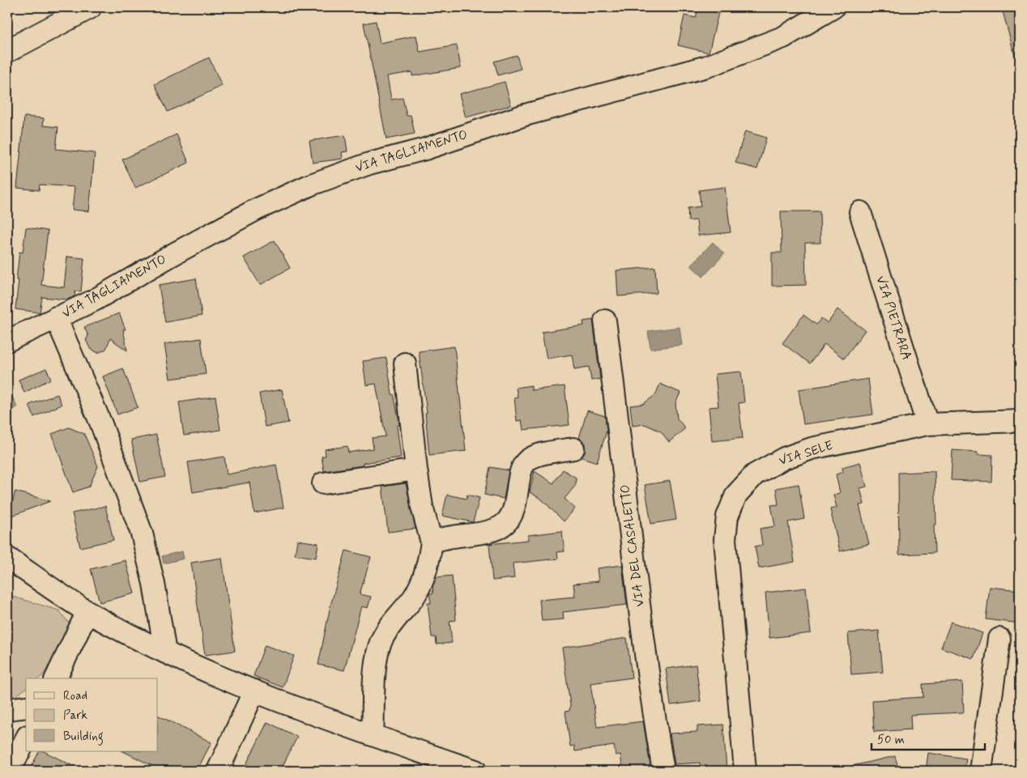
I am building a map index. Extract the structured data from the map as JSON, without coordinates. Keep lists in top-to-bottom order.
{
  "streets": {
    "street": [
      "VIA TAGLIAMENTO",
      "VIA PIETRARA",
      "VIA SELE",
      "VIA DEL CASALETTO"
    ]
  },
  "crossings": [
    ["VIA PIETRARA", "VIA SELE"]
  ],
  "legend": ["Road", "Park", "Building"],
  "scale_bar": "50 m"
}
